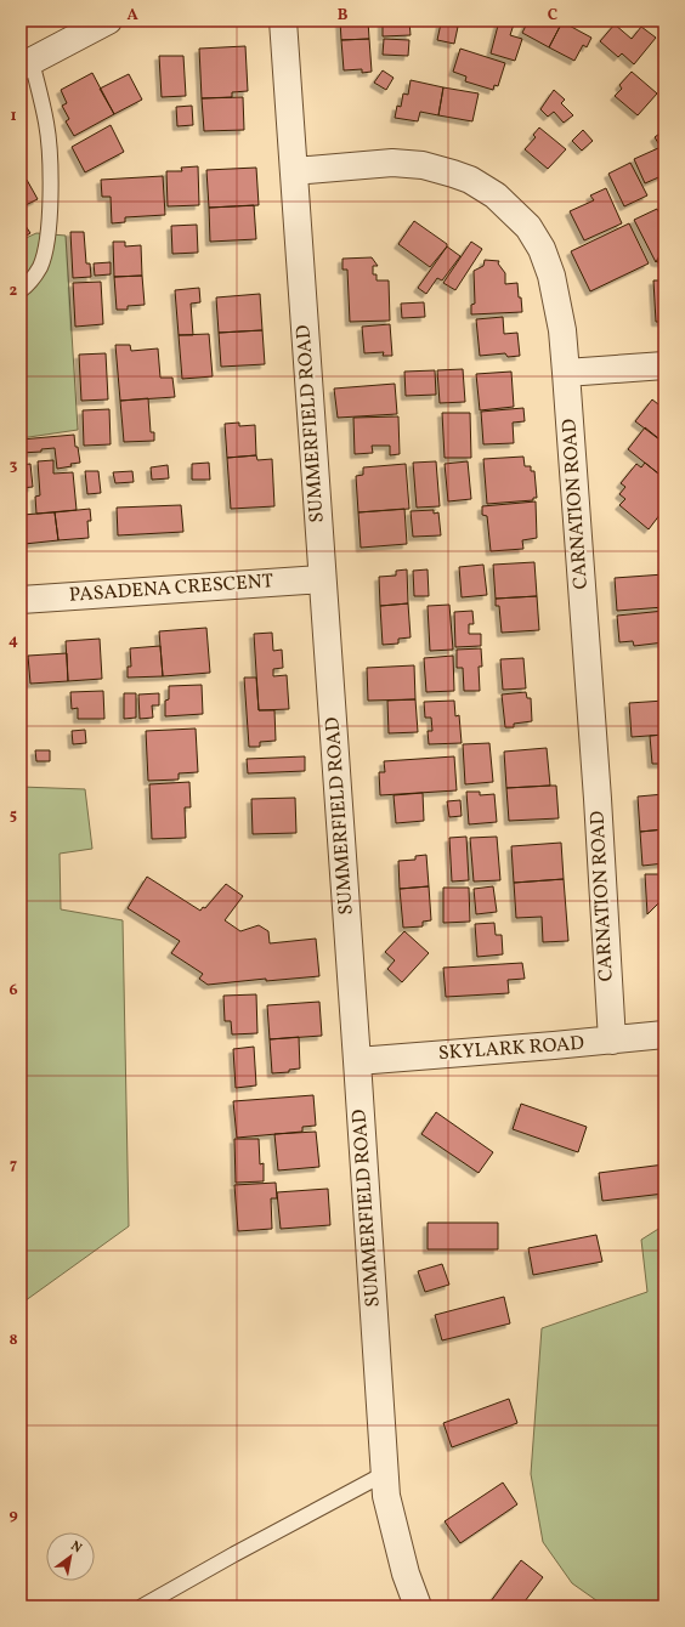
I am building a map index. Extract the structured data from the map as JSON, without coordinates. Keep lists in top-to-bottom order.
{
  "streets": {
    "street": [
      "SUMMERFIELD ROAD",
      "CARNATION ROAD",
      "PASADENA CRESCENT",
      "SKYLARK ROAD"
    ]
  },
  "crossings": [
    ["SUMMERFIELD ROAD", "CARNATION ROAD"],
    ["SUMMERFIELD ROAD", "PASADENA CRESCENT"],
    ["SUMMERFIELD ROAD", "SKYLARK ROAD"],
    ["CARNATION ROAD", "SKYLARK ROAD"]
  ],
  "north": "top right",
  "grid": {
    "columns": ["A", "B", "C"],
    "rows": [
      "1",
      "2",
      "3",
      "4",
      "5",
      "6",
      "7",
      "8",
      "9"
    ]
  }
}
